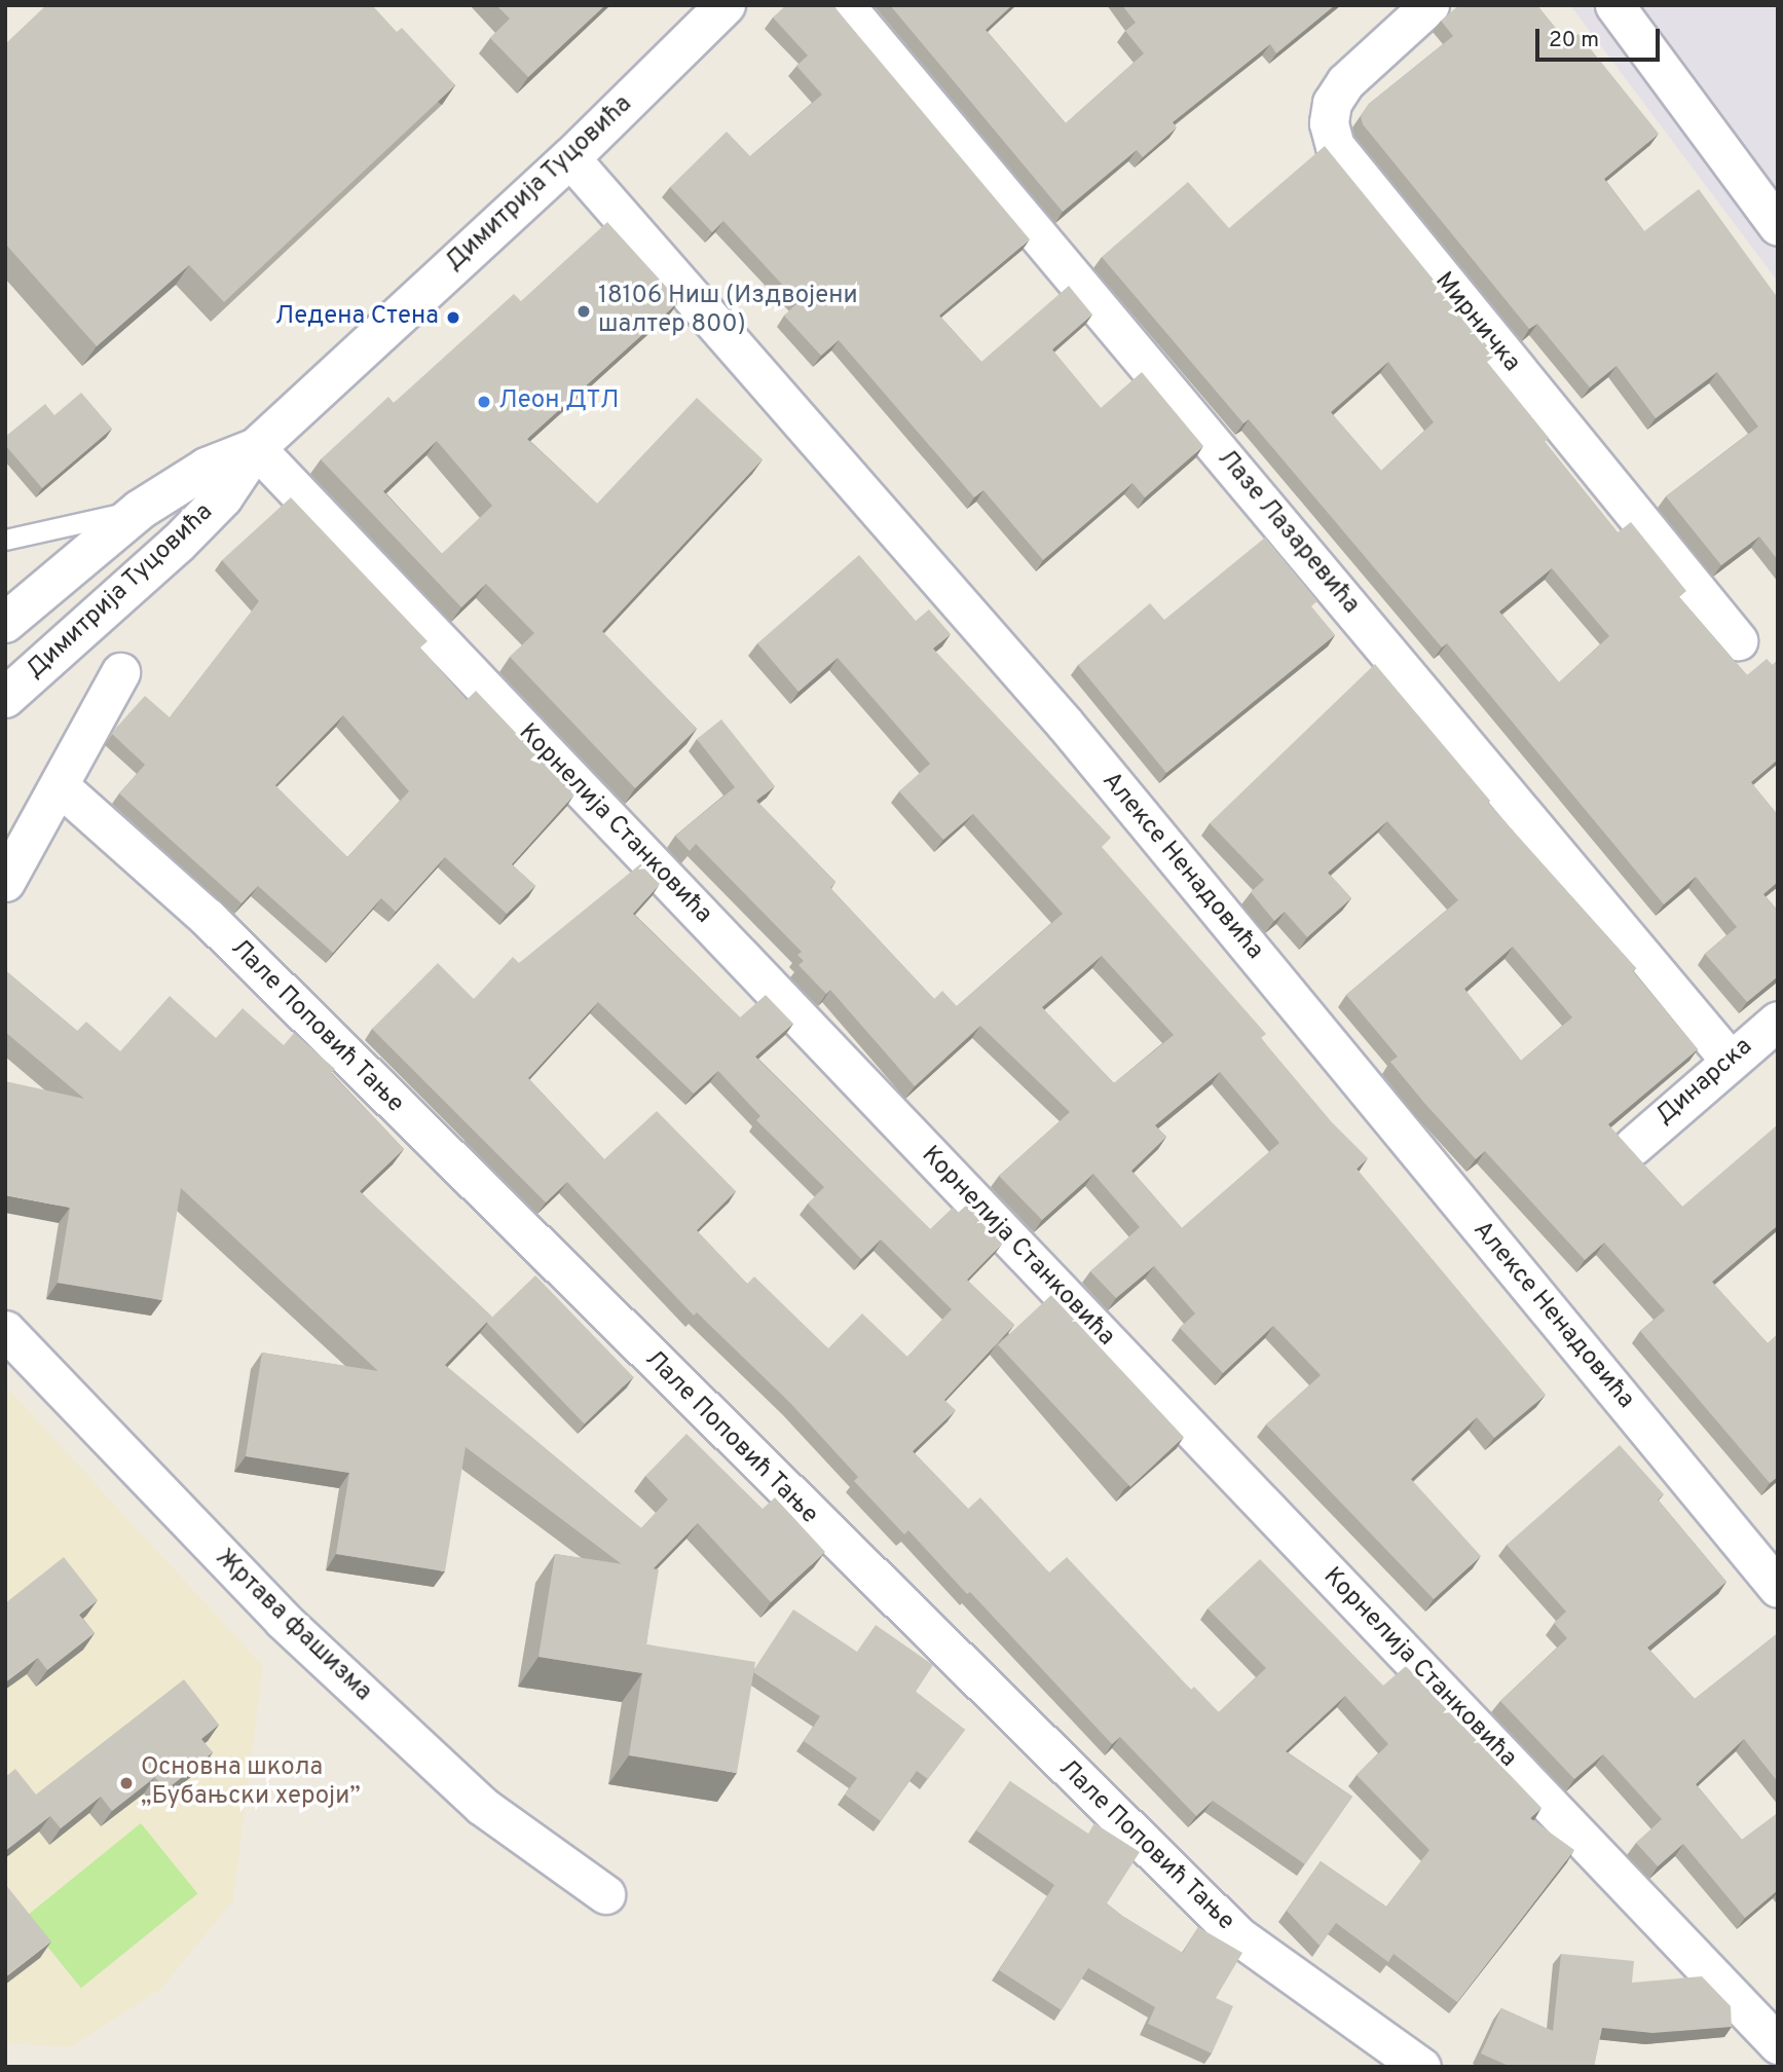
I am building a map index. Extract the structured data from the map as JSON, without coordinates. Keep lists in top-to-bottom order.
{
  "streets": {
    "main road": ["Димитрија Туцовића"],
    "street": [
      "Мирничка",
      "Лазе Лазаревића",
      "Корнелија Станковића",
      "Алексе Ненадовића",
      "Лале Поповић Тање",
      "Динарска",
      "Жртава фашизма"
    ]
  },
  "crossings": [
    ["Димитрија Туцовића", "Корнелија Станковића"],
    ["Димитрија Туцовића", "Алексе Ненадовића"],
    ["Лазе Лазаревића", "Динарска"]
  ],
  "places": [
    "18106 Ниш (Издвојени шалтер 800)",
    "Ледена Стена",
    "Леон ДТЛ",
    "Основна школа „Бубањски хероји”"
  ],
  "scale_bar": "20 m"
}
